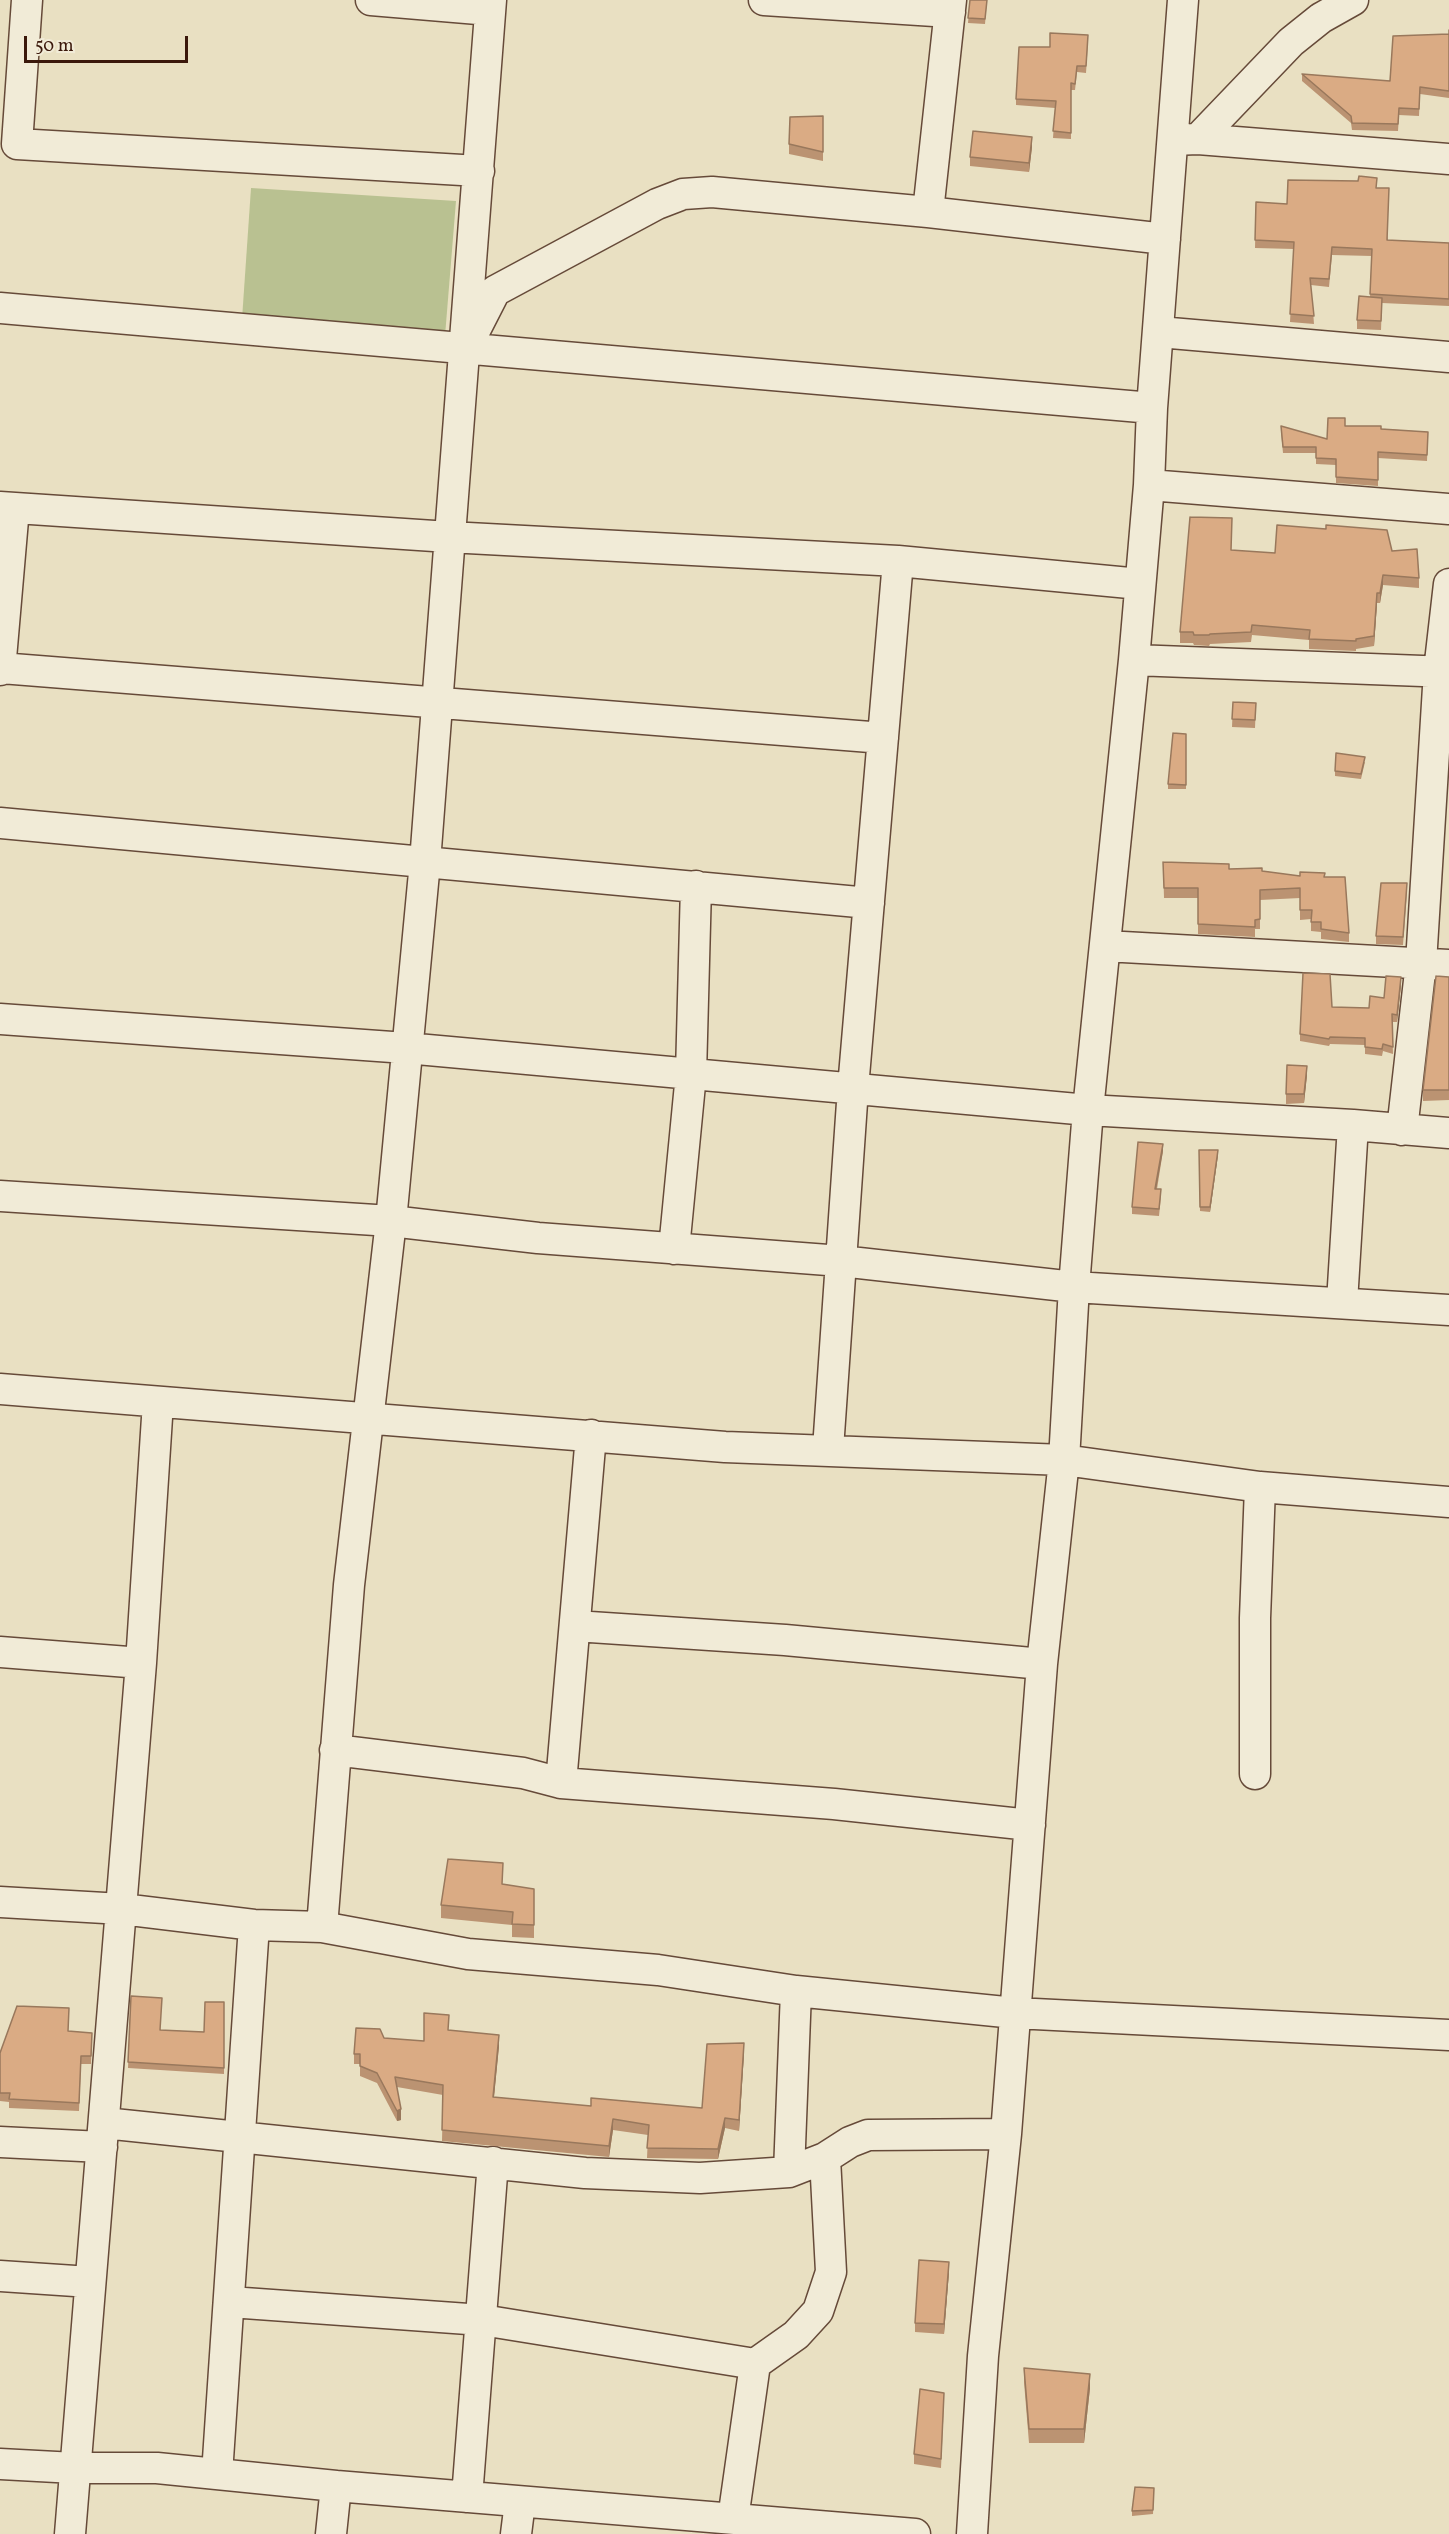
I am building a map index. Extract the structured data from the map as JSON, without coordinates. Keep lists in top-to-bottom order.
{
  "scale_bar": "50 m"
}
